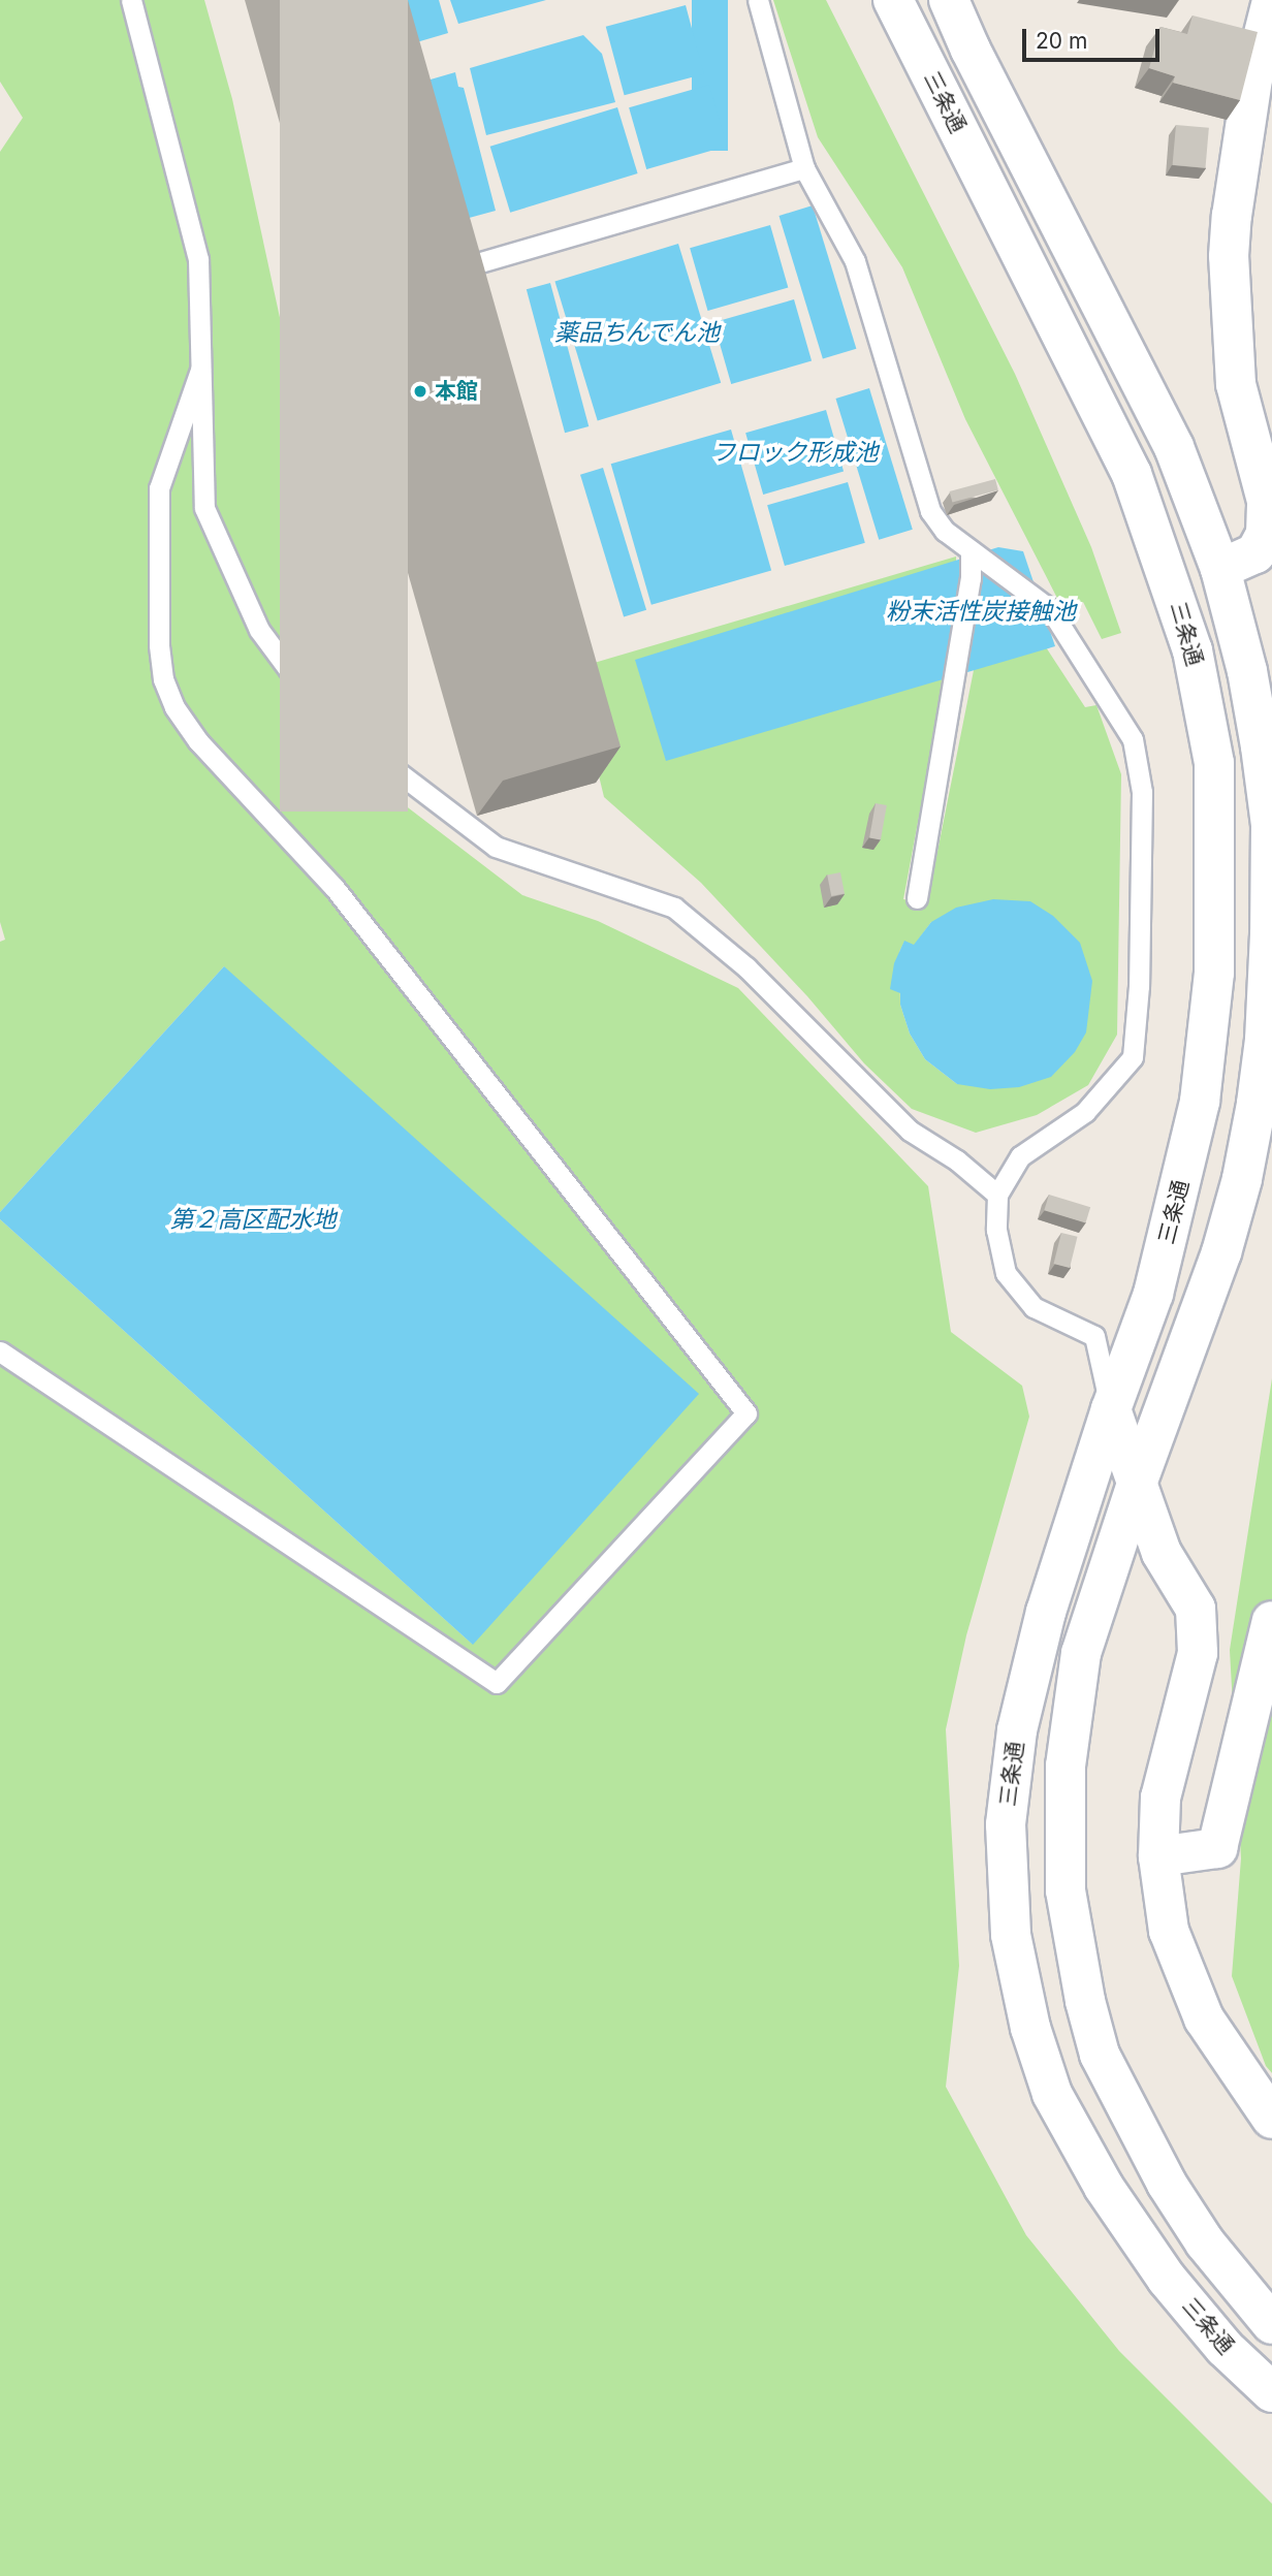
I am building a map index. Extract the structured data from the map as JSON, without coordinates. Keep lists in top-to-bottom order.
{
  "streets": {
    "main road": ["三条通"]
  },
  "water": [
    "薬品ちんでん池",
    "フロック形成池",
    "粉末活性炭接触池",
    "第２高区配水地"
  ],
  "places": ["本館"],
  "scale_bar": "20 m"
}
